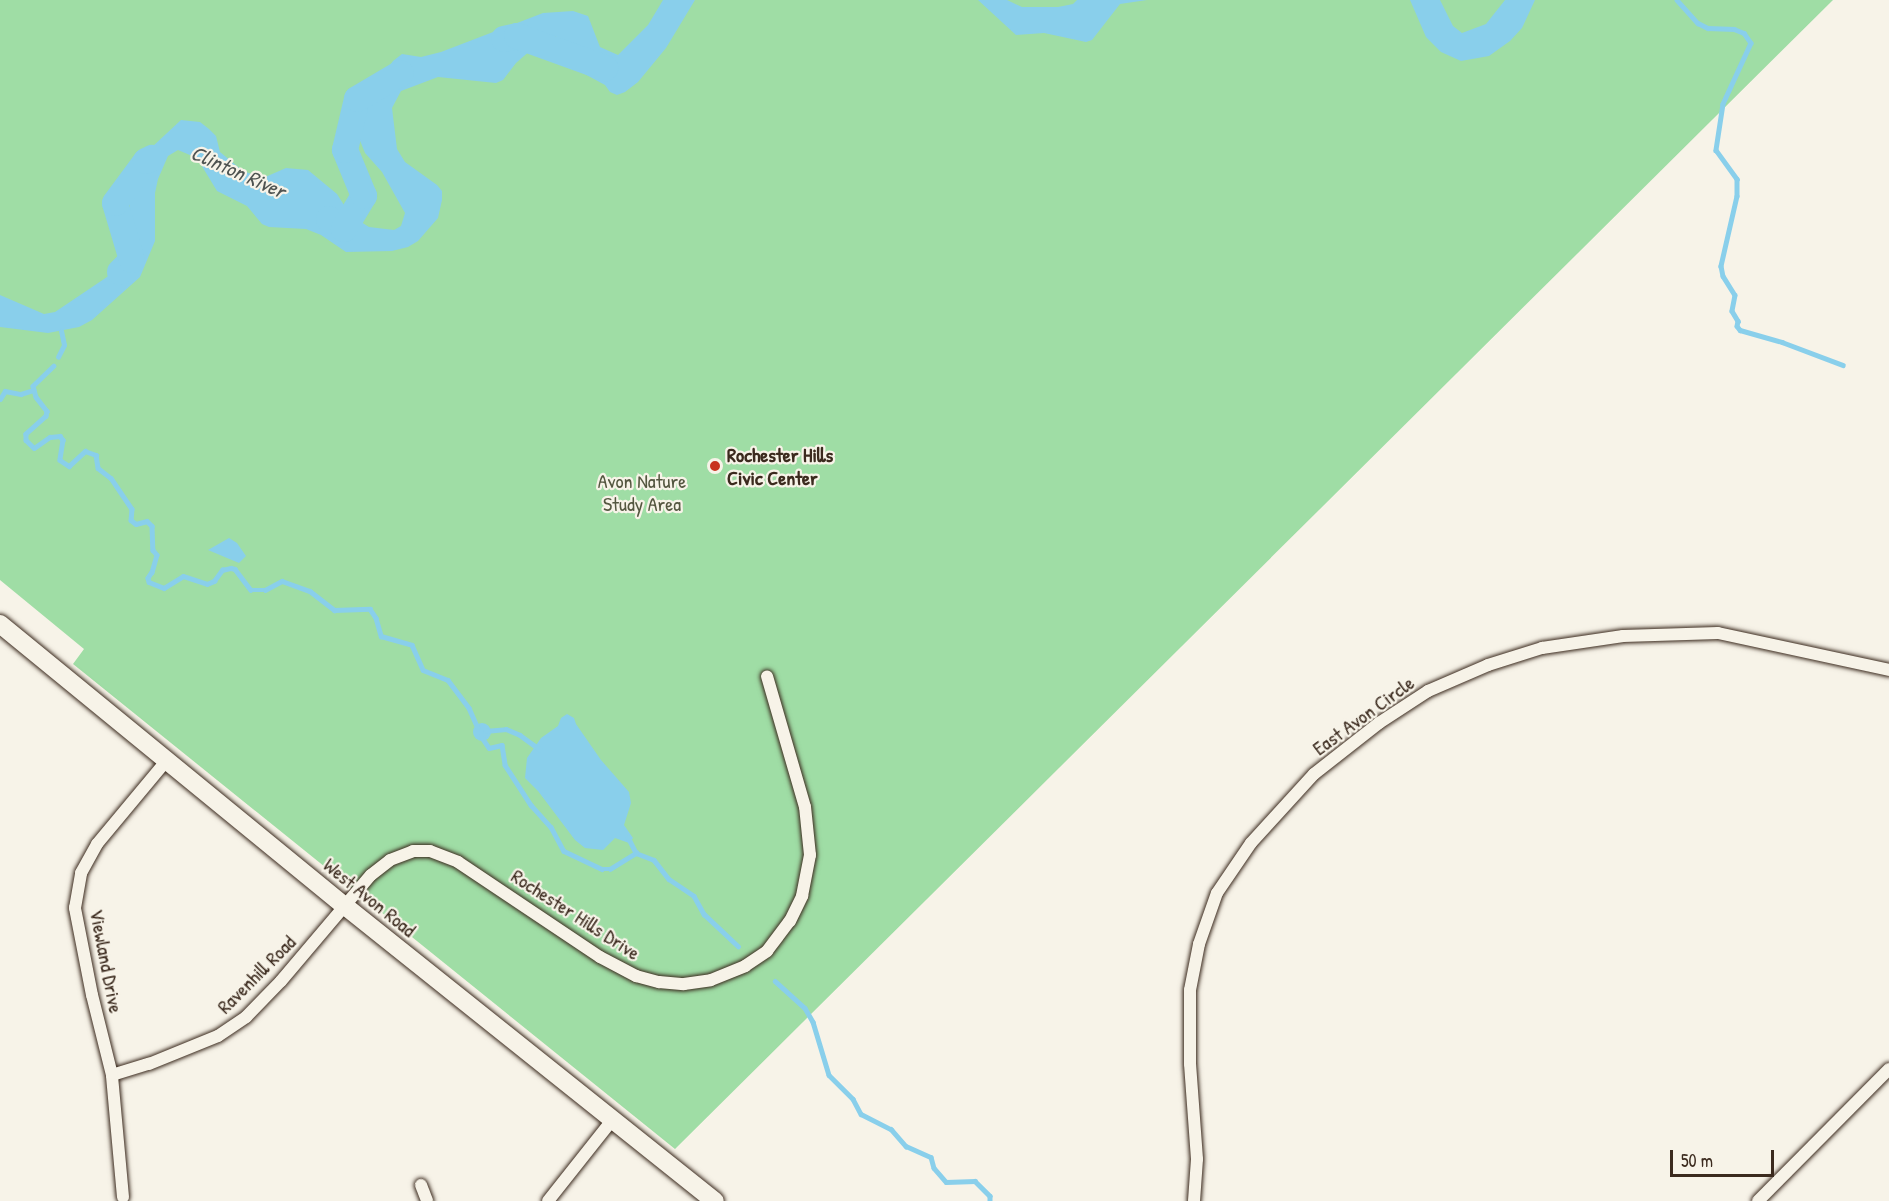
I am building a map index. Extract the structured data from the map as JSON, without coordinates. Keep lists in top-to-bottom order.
{
  "streets": {
    "street": [
      "East Avon Circle",
      "West Avon Road",
      "Rochester Hills Drive",
      "Viewland Drive",
      "Ravenhill Road"
    ]
  },
  "crossings": [
    ["West Avon Road", "Rochester Hills Drive"],
    ["West Avon Road", "Viewland Drive"],
    ["West Avon Road", "Ravenhill Road"],
    ["Rochester Hills Drive", "Ravenhill Road"],
    ["Viewland Drive", "Ravenhill Road"]
  ],
  "water": ["Clinton River"],
  "parks": ["Avon Nature Study Area"],
  "places": ["Rochester Hills Civic Center"],
  "scale_bar": "50 m"
}
